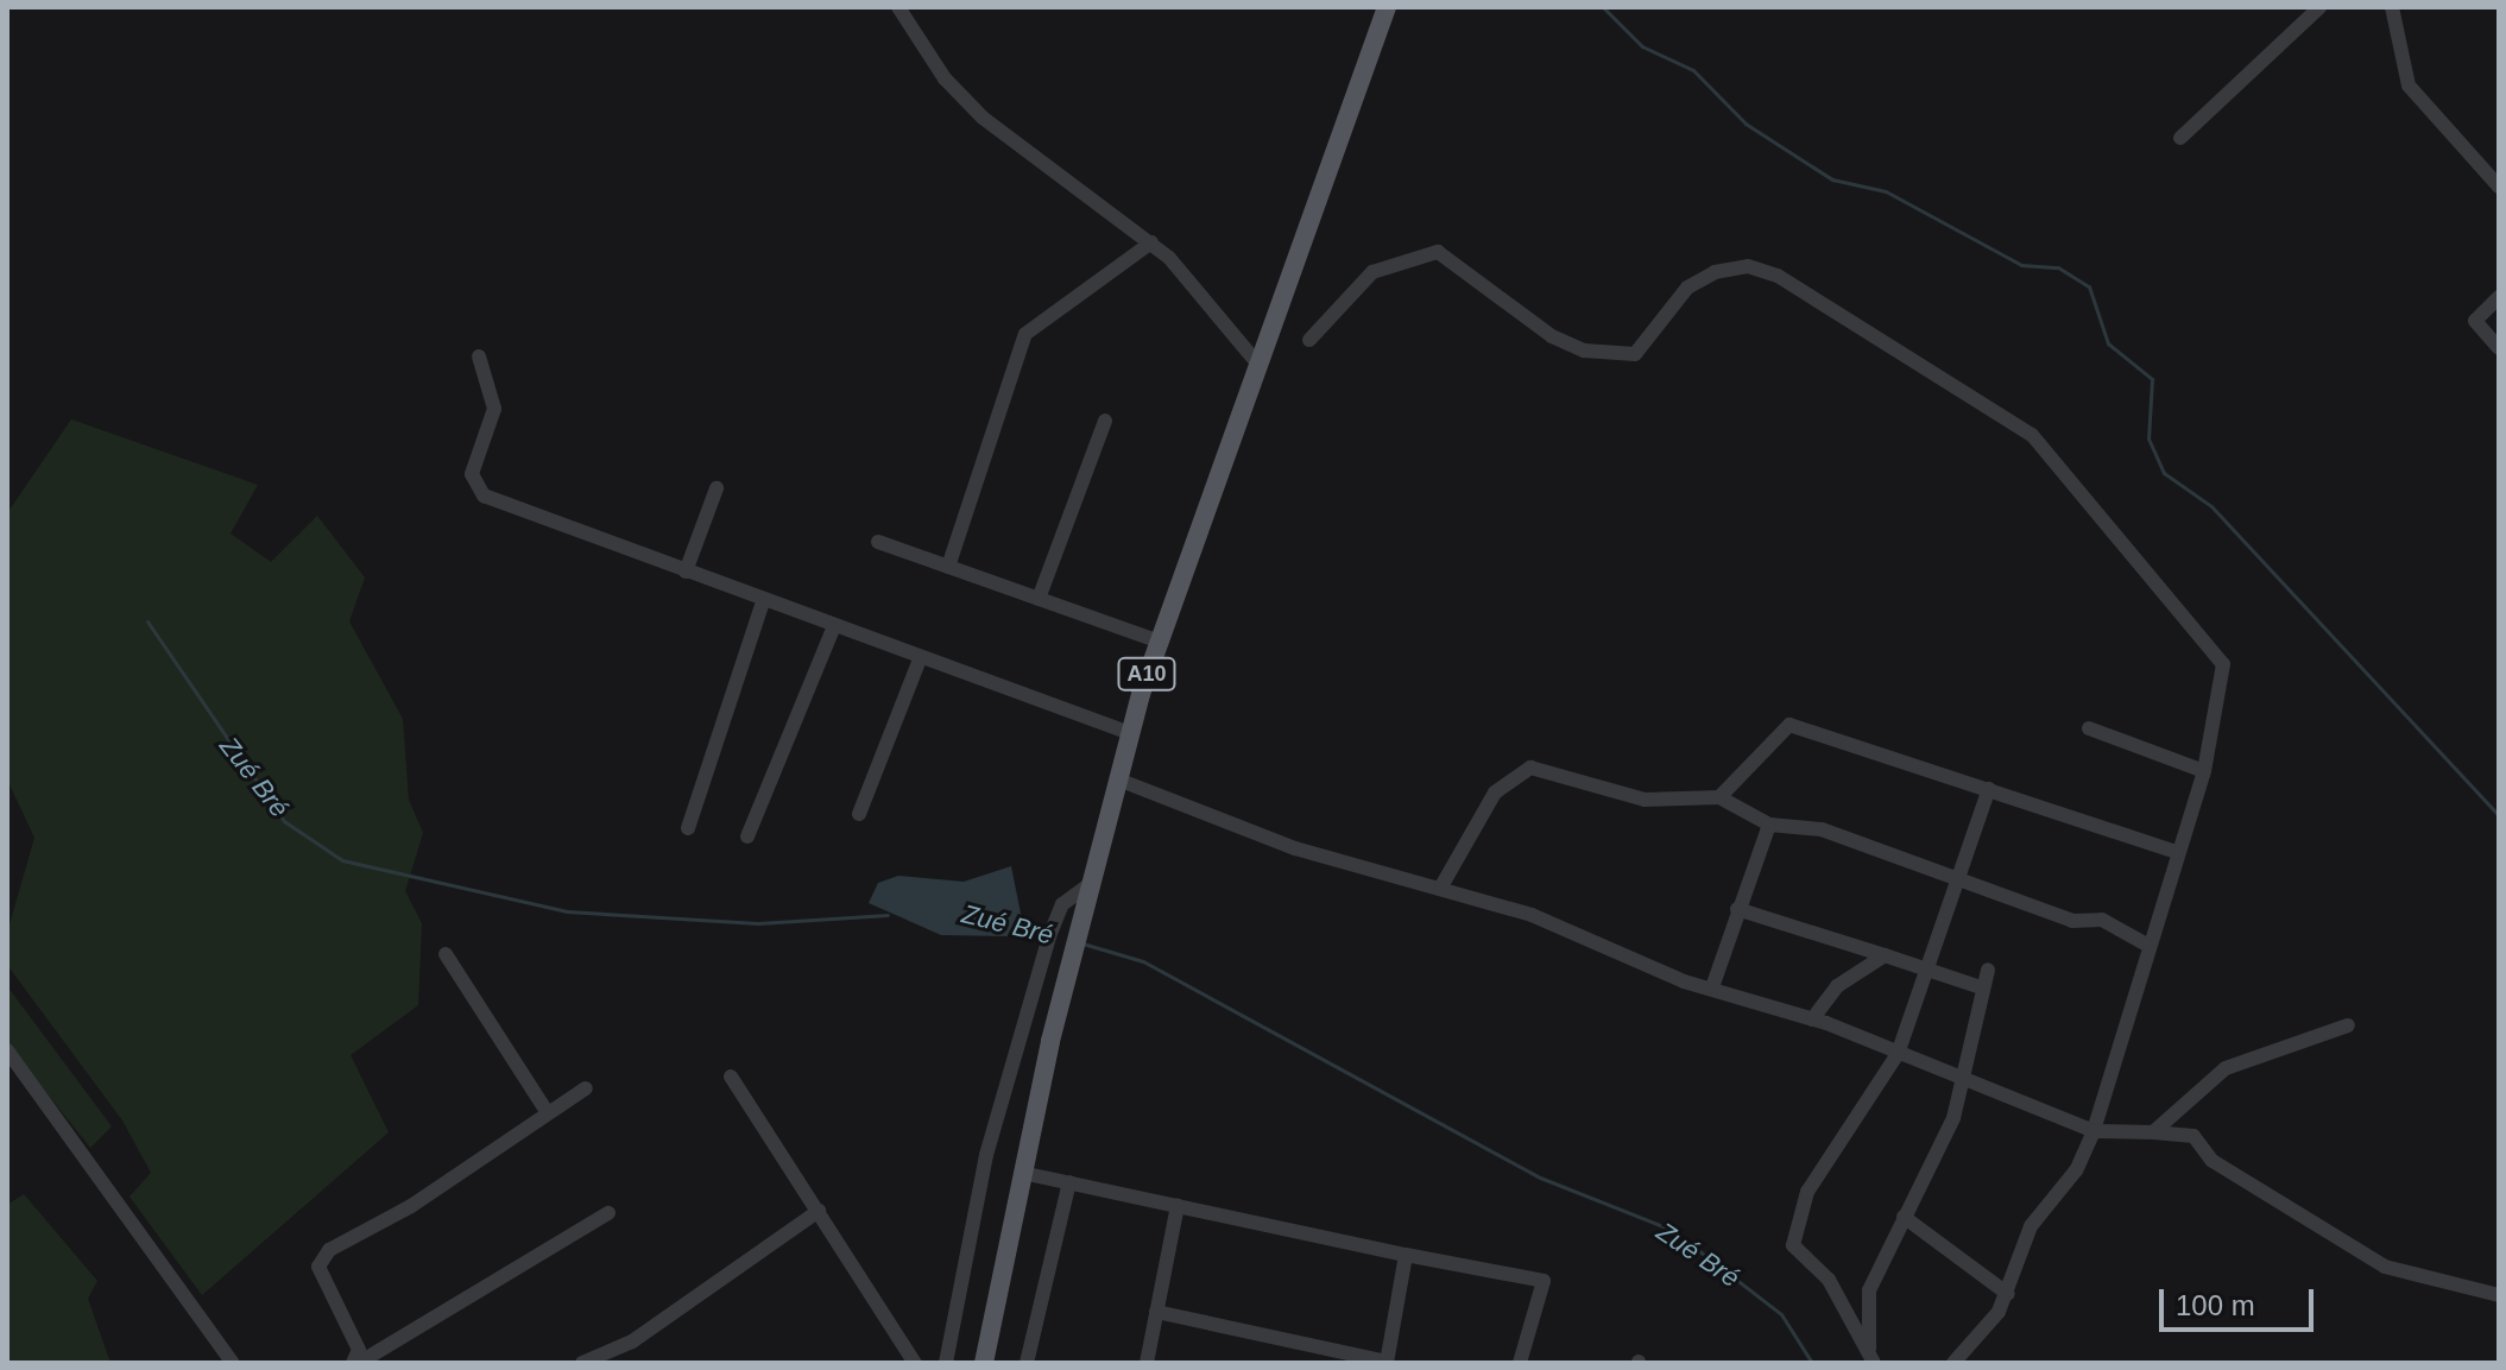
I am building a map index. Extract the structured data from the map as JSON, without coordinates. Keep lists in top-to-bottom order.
{
  "streets": {
    "main road": ["A10"]
  },
  "water": ["Zué Bré"],
  "scale_bar": "100 m"
}
